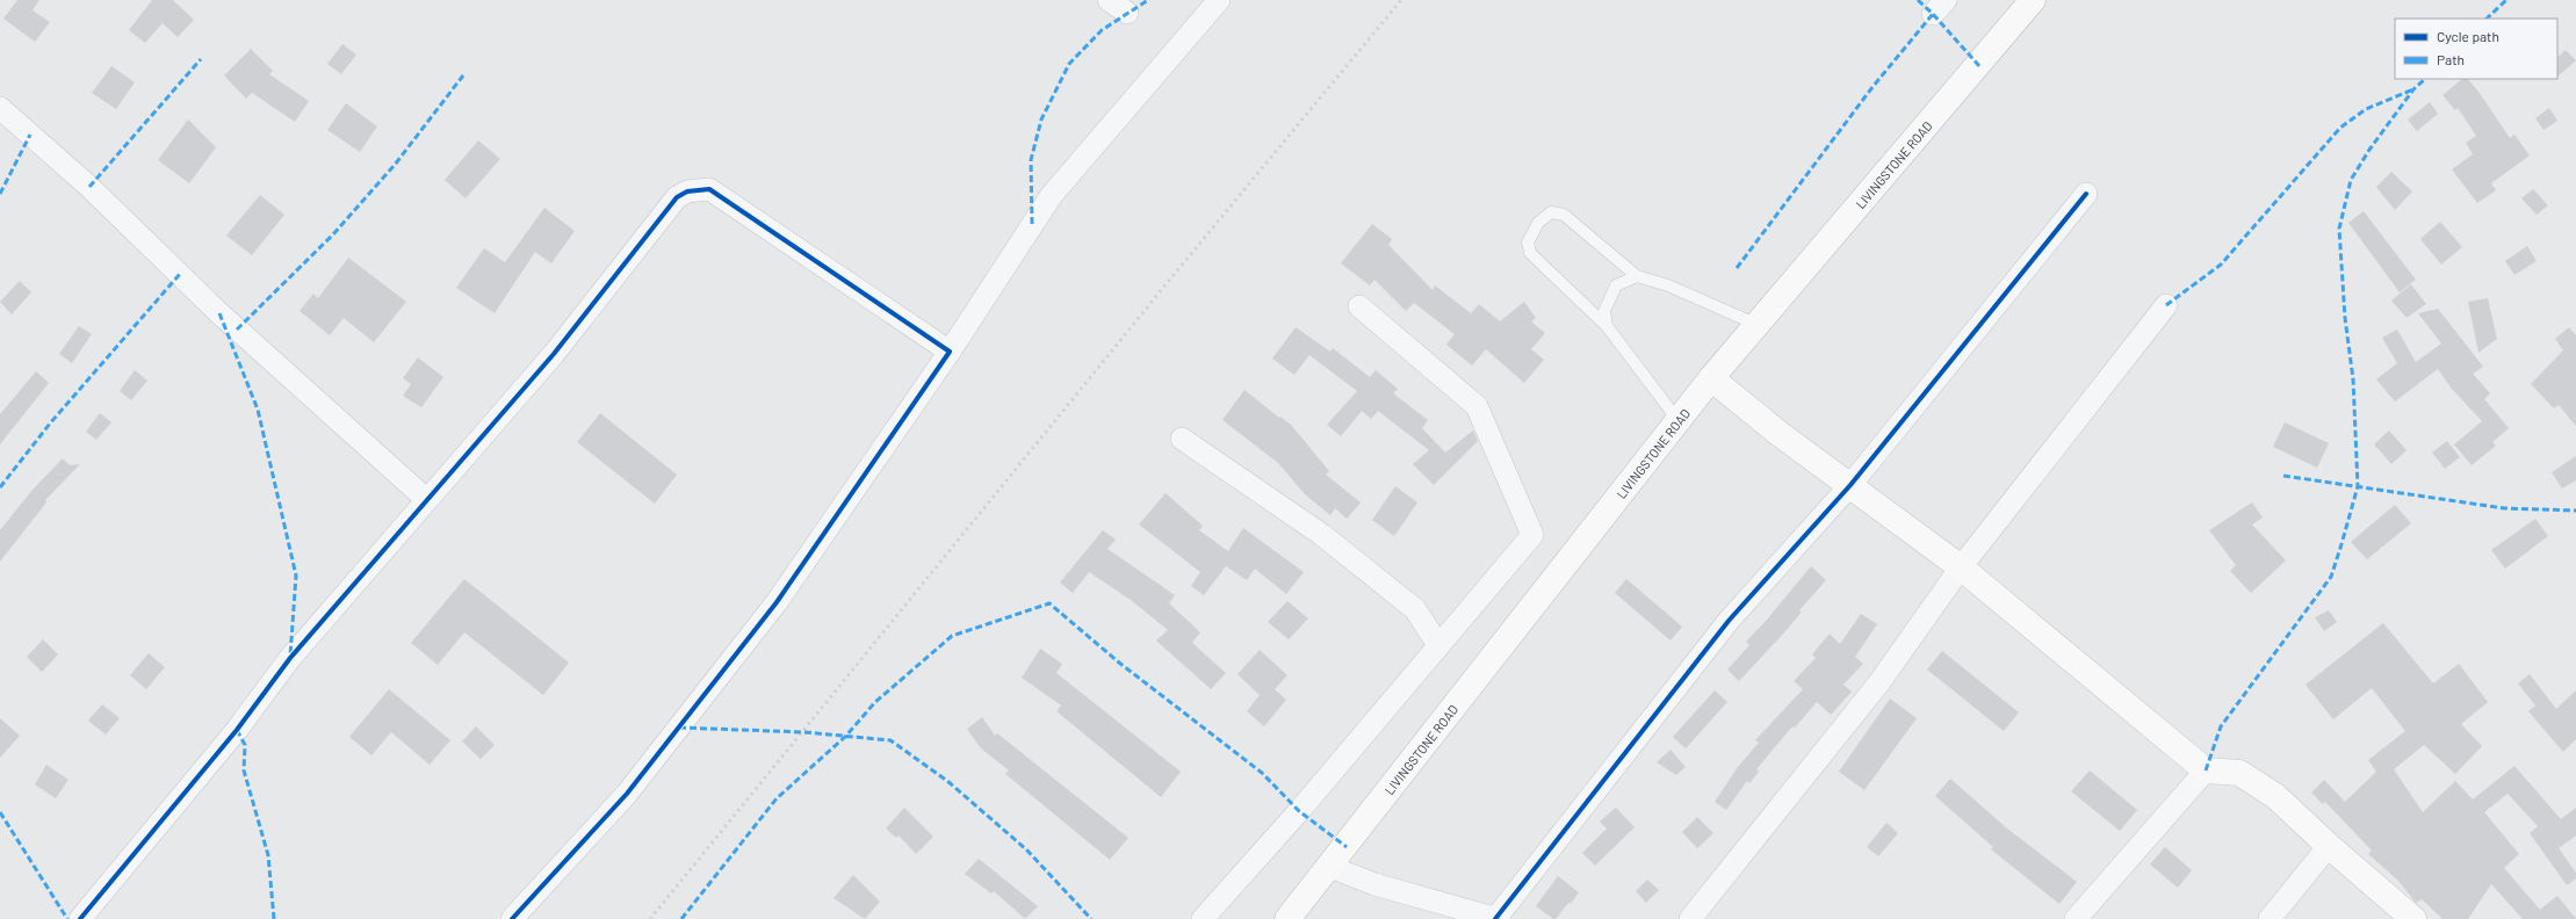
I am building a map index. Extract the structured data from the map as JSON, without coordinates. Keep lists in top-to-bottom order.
{
  "streets": {
    "main road": ["LIVINGSTONE ROAD"]
  },
  "legend": ["Cycle path", "Path"]
}
